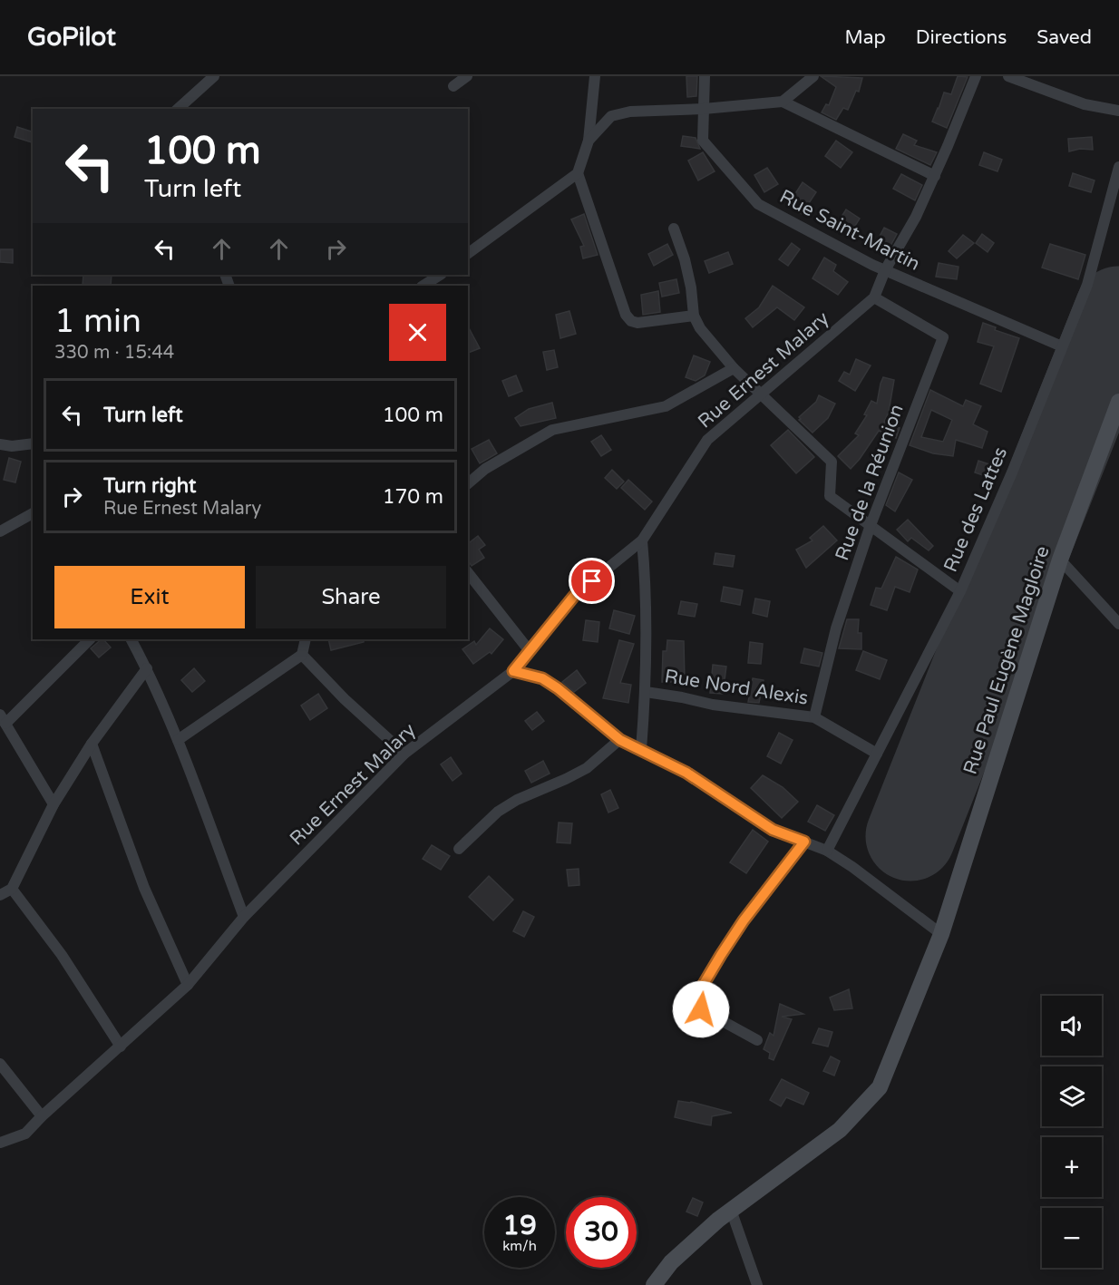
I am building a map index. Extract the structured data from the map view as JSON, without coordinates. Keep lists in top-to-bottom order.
{
  "streets": {
    "main road": ["Rue Paul Eugène Magloire"],
    "street": [
      "Rue Saint-Martin",
      "Rue Ernest Malary",
      "Rue de la Réunion",
      "Rue des Lattes",
      "Rue Nord Alexis"
    ]
  },
  "crossings": [
    ["Rue Saint-Martin", "Rue Ernest Malary"],
    ["Rue Saint-Martin", "Rue des Lattes"],
    ["Rue Ernest Malary", "Rue de la Réunion"],
    ["Rue de la Réunion", "Rue Nord Alexis"],
    ["Rue des Lattes", "Rue Nord Alexis"]
  ],
  "page": {
    "header": "GoPilot",
    "nav": ["Map", "Directions", "Saved"],
    "turn": ["100 m", "Turn left"],
    "heading": ["1 min", "330 m · 15:44"],
    "list": [
      {
        "name": "Turn left",
        "value": "100 m"
      },
      {
        "name": "Turn right",
        "note": "Rue Ernest Malary",
        "value": "170 m"
      }
    ],
    "buttons": ["Exit", "Share"],
    "map_buttons": ["+", "−"],
    "speed": "19 km/h",
    "limit": "30"
  }
}
